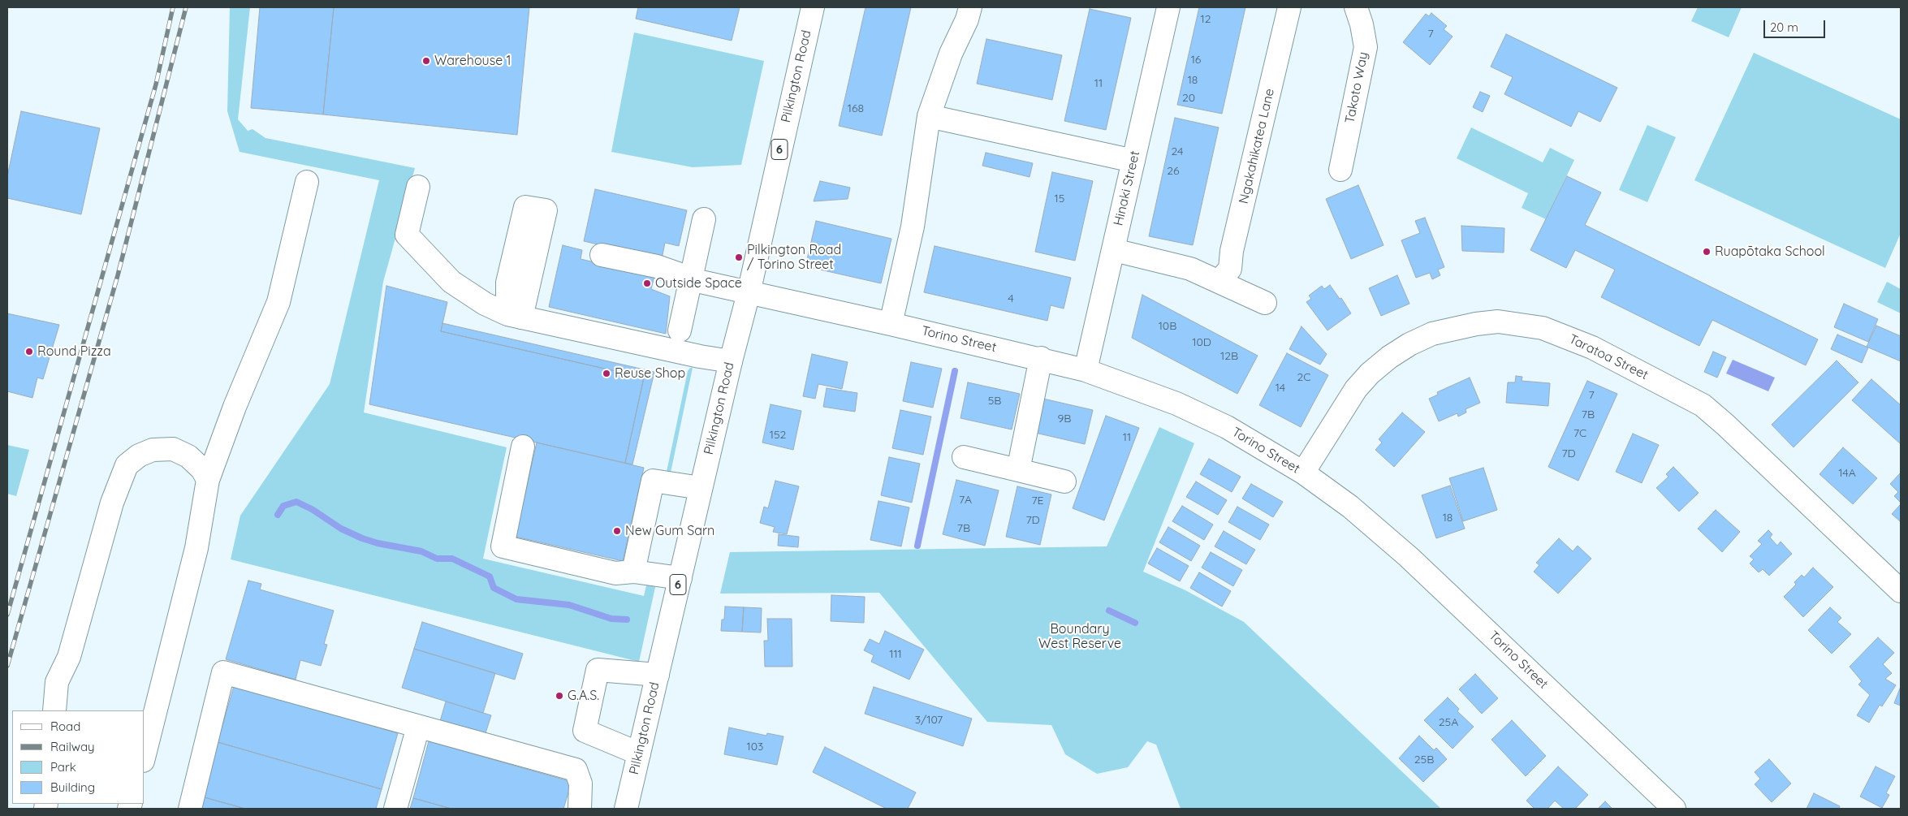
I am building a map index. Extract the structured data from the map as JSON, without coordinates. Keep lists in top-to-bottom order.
{
  "streets": {
    "street": [
      "Pilkington Road",
      "Takoto Way",
      "Ngakahikatea Lane",
      "6",
      "Hinaki Street",
      "Torino Street",
      "Taratoa Street"
    ]
  },
  "crossings": [
    ["Pilkington Road", "Torino Street"],
    ["Hinaki Street", "Torino Street"],
    ["Torino Street", "Taratoa Street"]
  ],
  "parks": ["Boundary West Reserve"],
  "places": [
    "Warehouse 1",
    "Ruapōtaka School",
    "Pilkington Road / Torino Street",
    "Outside Space",
    "Round Pizza",
    "Reuse Shop",
    "New Gum Sarn",
    "G.A.S."
  ],
  "house_numbers": [
    "12",
    "7",
    "16",
    "18",
    "11",
    "20",
    "168",
    "24",
    "26",
    "15",
    "4",
    "10B",
    "10D",
    "12B",
    "2C",
    "14",
    "7",
    "5B",
    "7B",
    "9B",
    "7C",
    "152",
    "11",
    "7D",
    "14A",
    "7A",
    "7E",
    "18",
    "7D",
    "7B",
    "111",
    "3/107",
    "25A",
    "103",
    "25B"
  ],
  "legend": [
    "Road",
    "Railway",
    "Park",
    "Building"
  ],
  "scale_bar": "20 m"
}
